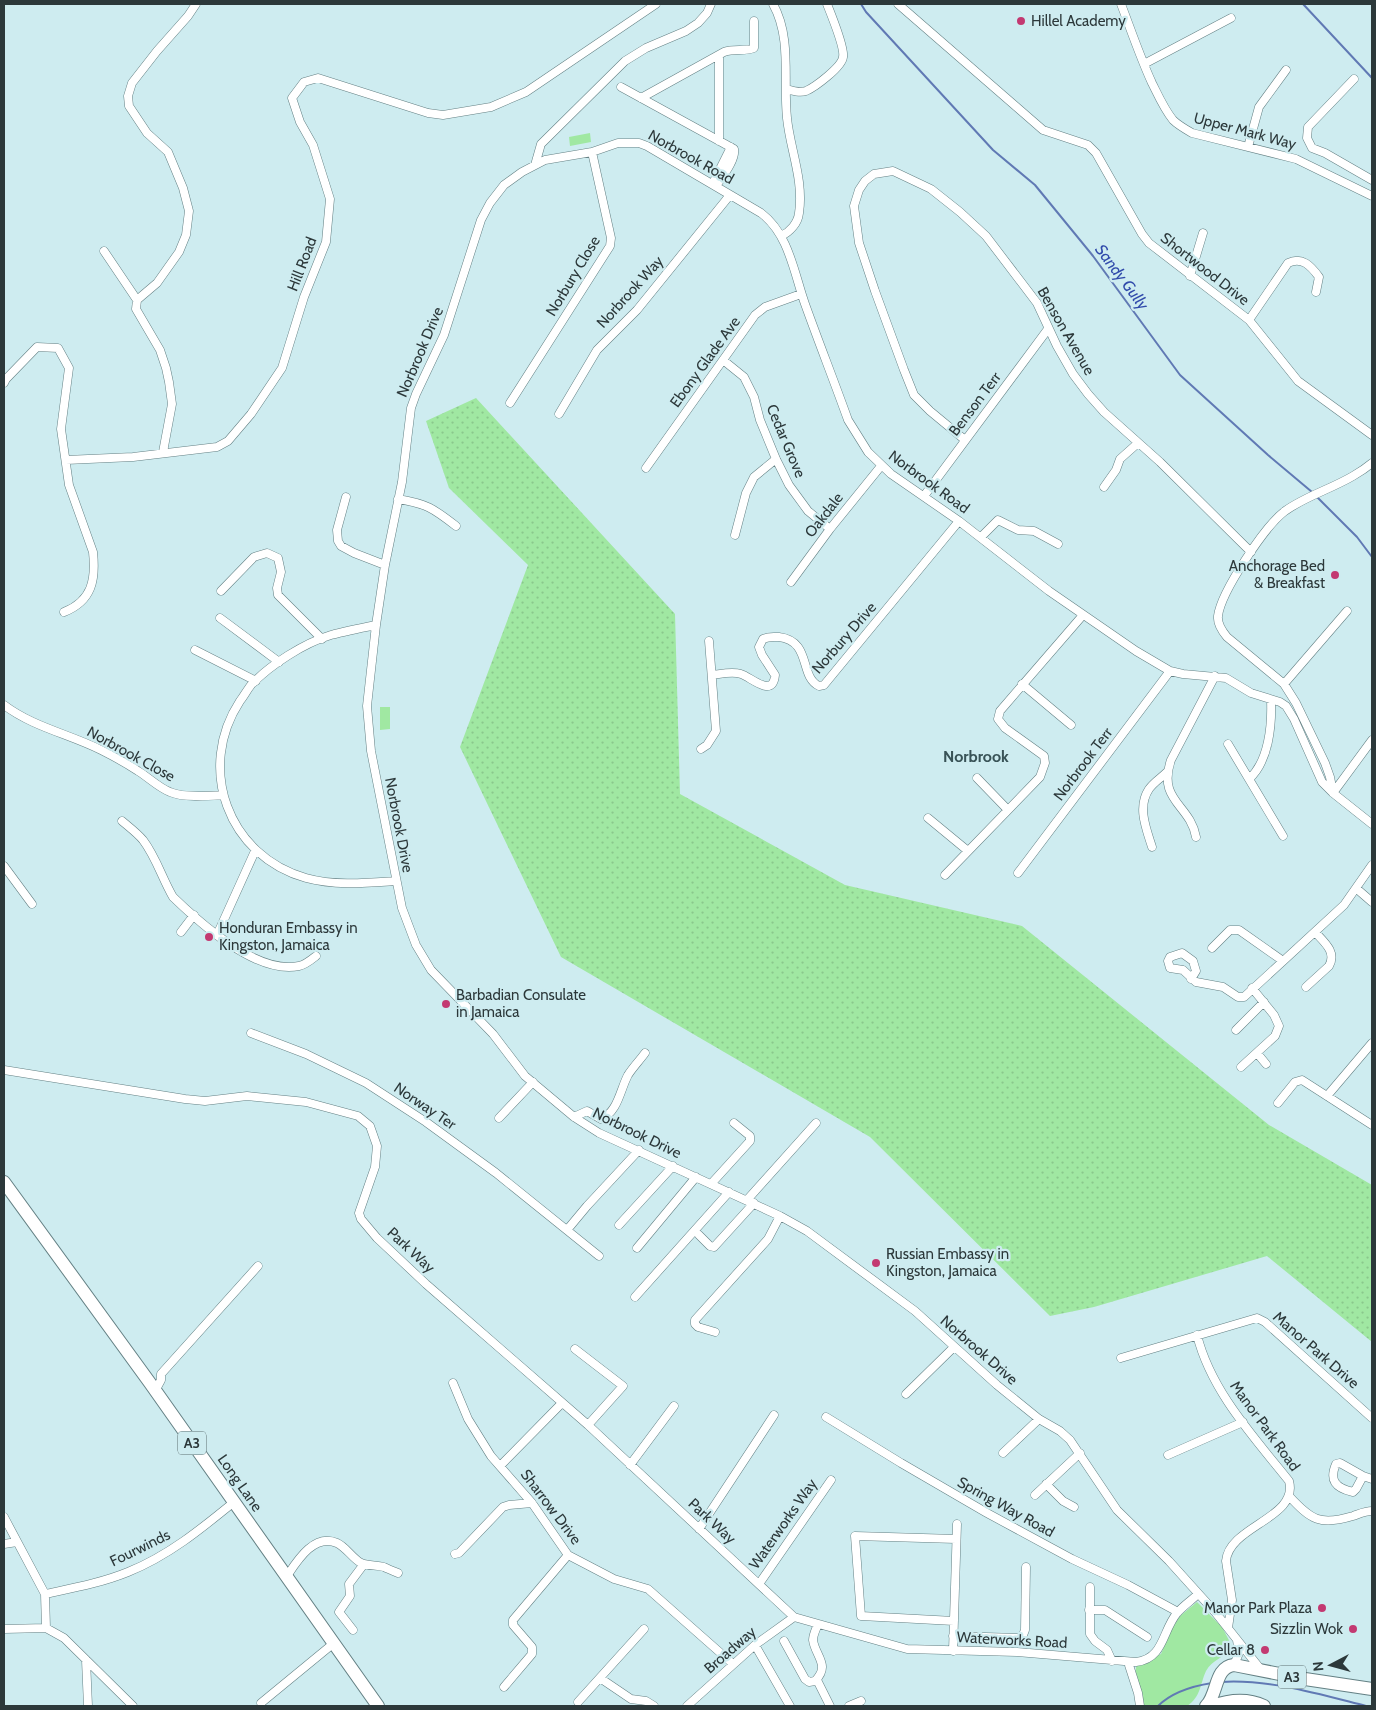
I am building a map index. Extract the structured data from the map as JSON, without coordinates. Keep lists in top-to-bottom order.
{
  "streets": {
    "main road": ["A3", "Long Lane"],
    "street": [
      "Upper Mark Way",
      "Norbrook Road",
      "Hill Road",
      "Shortwood Drive",
      "Norbury Close",
      "Norbrook Way",
      "Benson Avenue",
      "Norbrook Drive",
      "Ebony Glade Ave",
      "Benson Terr",
      "Cedar Grove",
      "Oakdale",
      "Norbury Drive",
      "Norbrook Close",
      "Norbrook Terr",
      "Norway Ter",
      "Park Way",
      "Manor Park Drive",
      "Manor Park Road",
      "Sharrow Drive",
      "Spring Way Road",
      "Waterworks Way",
      "Fourwinds",
      "Waterworks Road",
      "Broadway"
    ]
  },
  "crossings": [
    ["Norbrook Road", "Norbury Close"],
    ["Norbrook Road", "Norbrook Way"],
    ["Norbrook Road", "Norbrook Drive"],
    ["Norbrook Road", "Ebony Glade Ave"],
    ["Norbrook Road", "Benson Terr"],
    ["Norbrook Road", "Oakdale"],
    ["Norbrook Road", "Norbury Drive"],
    ["Norbrook Road", "Norbrook Terr"],
    ["Benson Avenue", "Benson Terr"],
    ["Norbrook Drive", "Manor Park Road"],
    ["Norbrook Drive", "A3"],
    ["Norbrook Drive", "Waterworks Road"],
    ["Ebony Glade Ave", "Cedar Grove"],
    ["Cedar Grove", "Oakdale"],
    ["Park Way", "Waterworks Way"],
    ["Park Way", "Waterworks Road"],
    ["Park Way", "Broadway"],
    ["Manor Park Drive", "Manor Park Road"],
    ["Long Lane", "Fourwinds"],
    ["Sharrow Drive", "Broadway"],
    ["Spring Way Road", "Waterworks Road"],
    ["Waterworks Road", "Broadway"]
  ],
  "districts": ["Norbrook"],
  "water": ["Sandy Gully"],
  "places": [
    "Hillel Academy",
    "Anchorage Bed & Breakfast",
    "Honduran Embassy in Kingston, Jamaica",
    "Barbadian Consulate in Jamaica",
    "Russian Embassy in Kingston, Jamaica",
    "Manor Park Plaza",
    "Sizzlin Wok",
    "Cellar 8"
  ],
  "north": "left"
}
